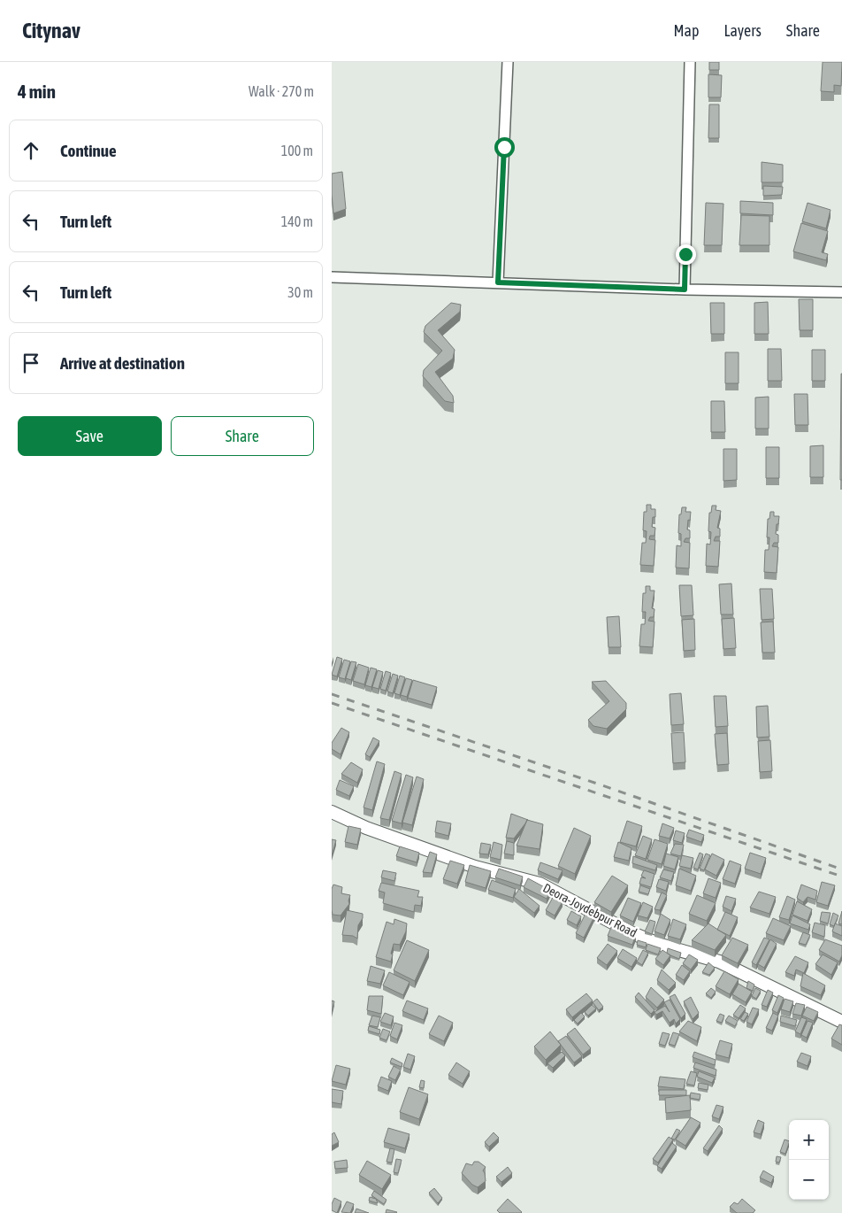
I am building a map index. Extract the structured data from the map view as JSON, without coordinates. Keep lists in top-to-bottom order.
{
  "streets": {
    "street": ["Deora-Joydebpur Road"]
  },
  "page": {
    "header": "Citynav",
    "nav": ["Map", "Layers", "Share"],
    "heading": ["4 min", "Walk · 270 m"],
    "list": [
      ["Continue", "100 m"],
      ["Turn left", "140 m"],
      ["Turn left", "30 m"],
      "Arrive at destination"
    ],
    "buttons": ["Save", "Share"],
    "map_buttons": ["+", "−"]
  }
}
